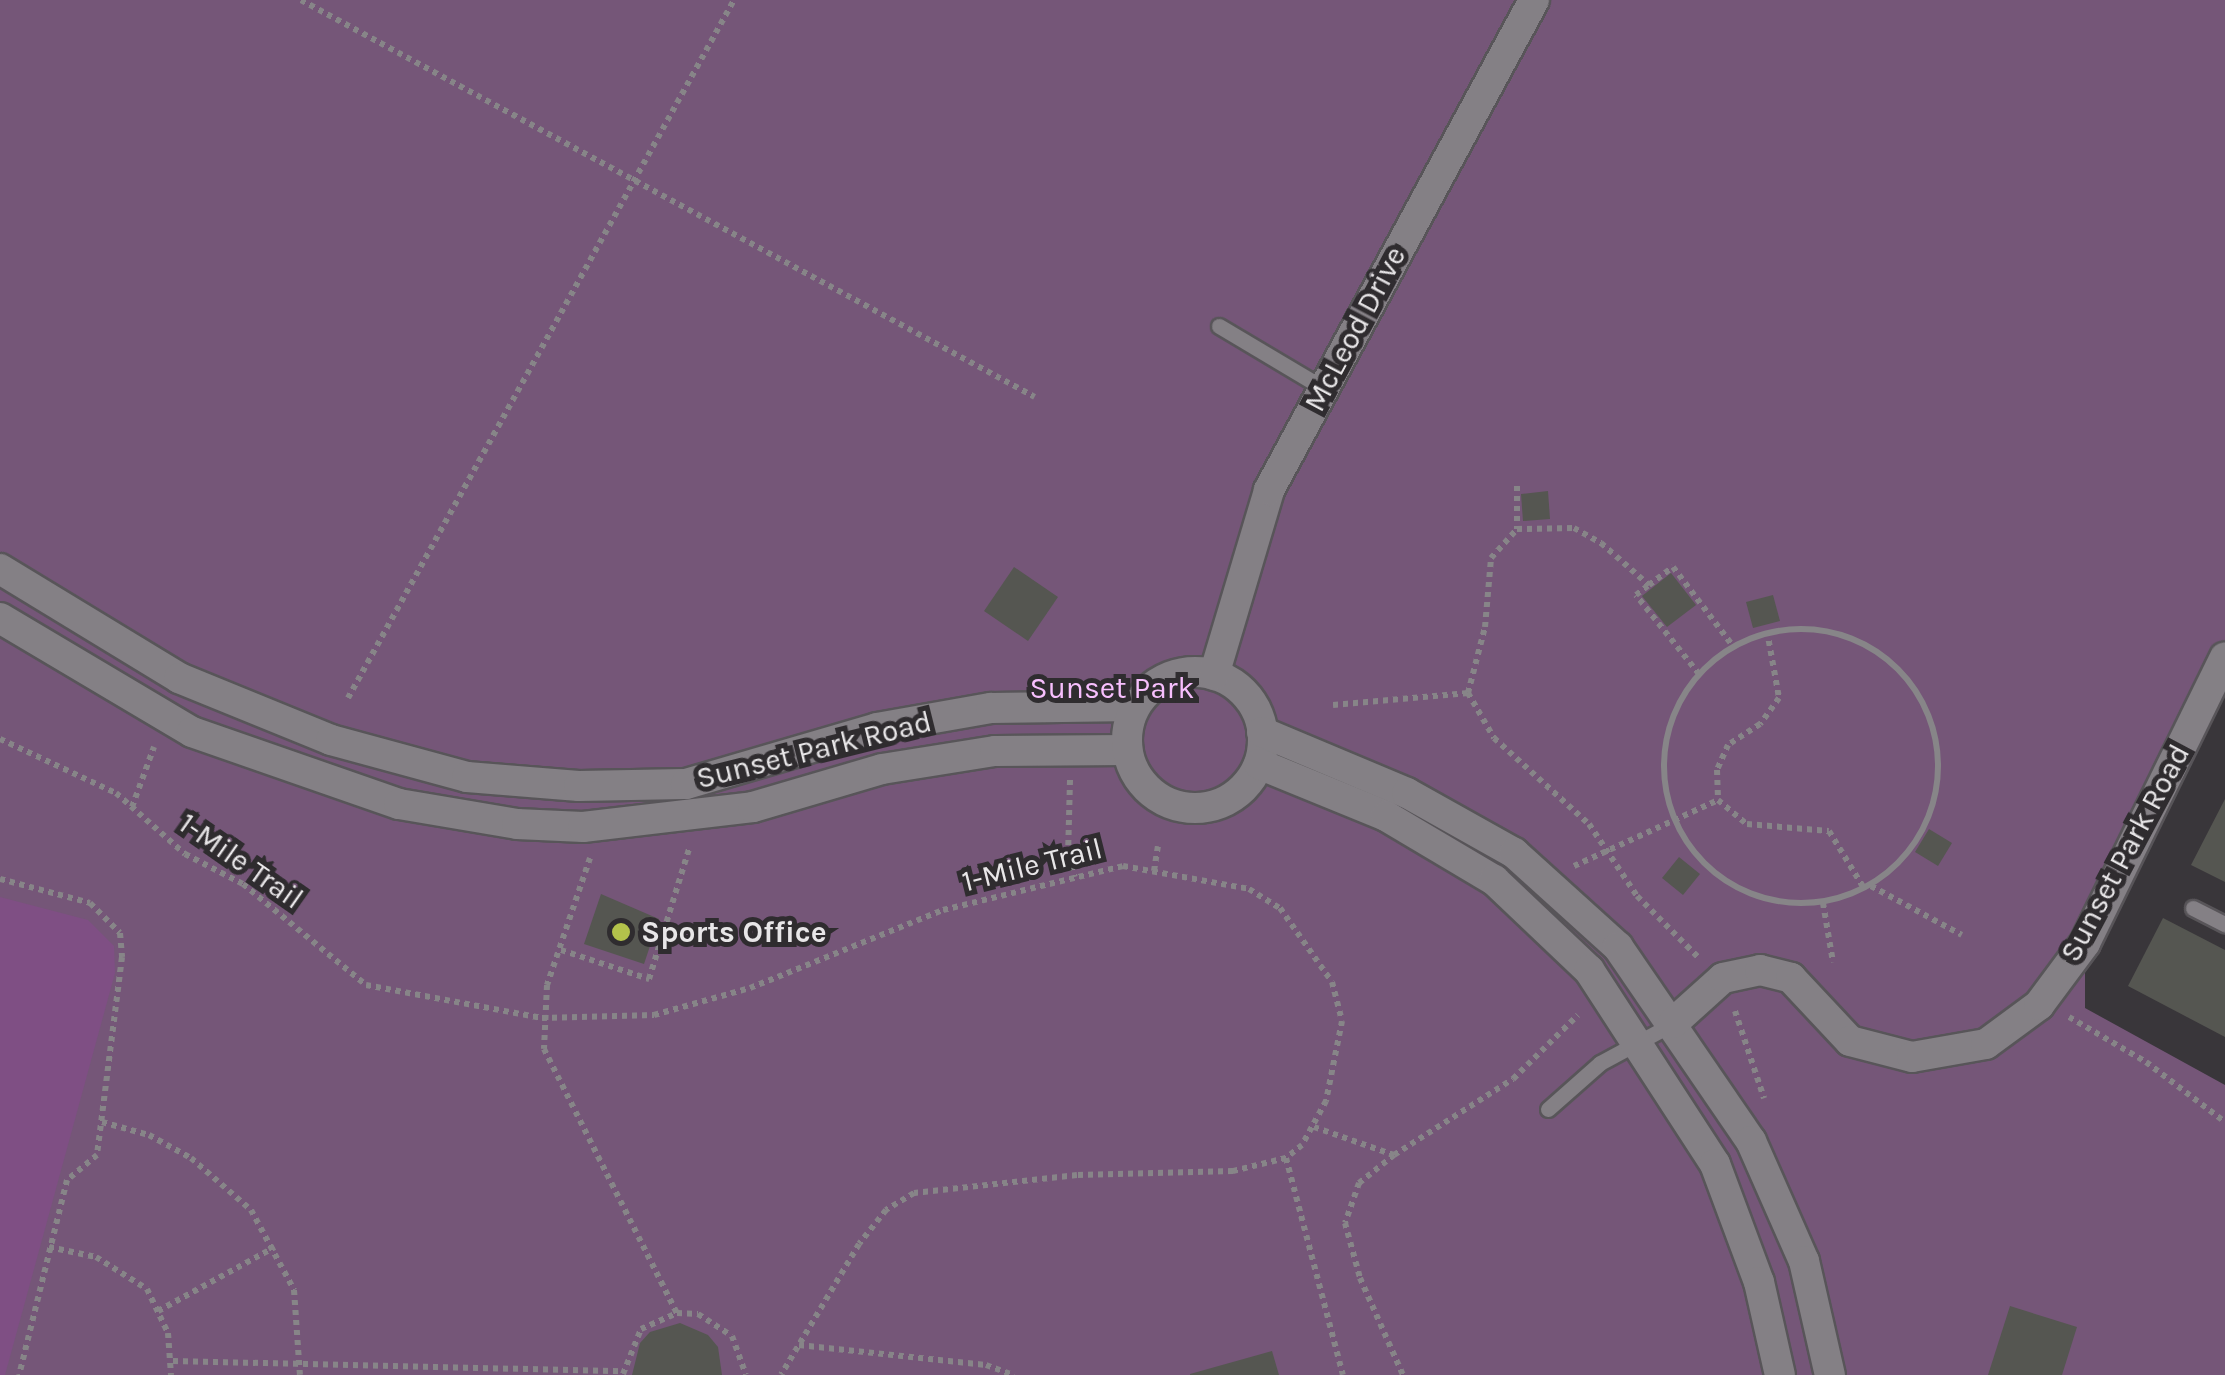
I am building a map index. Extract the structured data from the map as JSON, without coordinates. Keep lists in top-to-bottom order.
{
  "streets": {
    "street": ["McLeod Drive", "Sunset Park Road"],
    "path": ["1-Mile Trail"]
  },
  "crossings": [
    ["McLeod Drive", "Sunset Park Road"]
  ],
  "parks": ["Sunset Park"],
  "places": ["Sports Office"]
}
